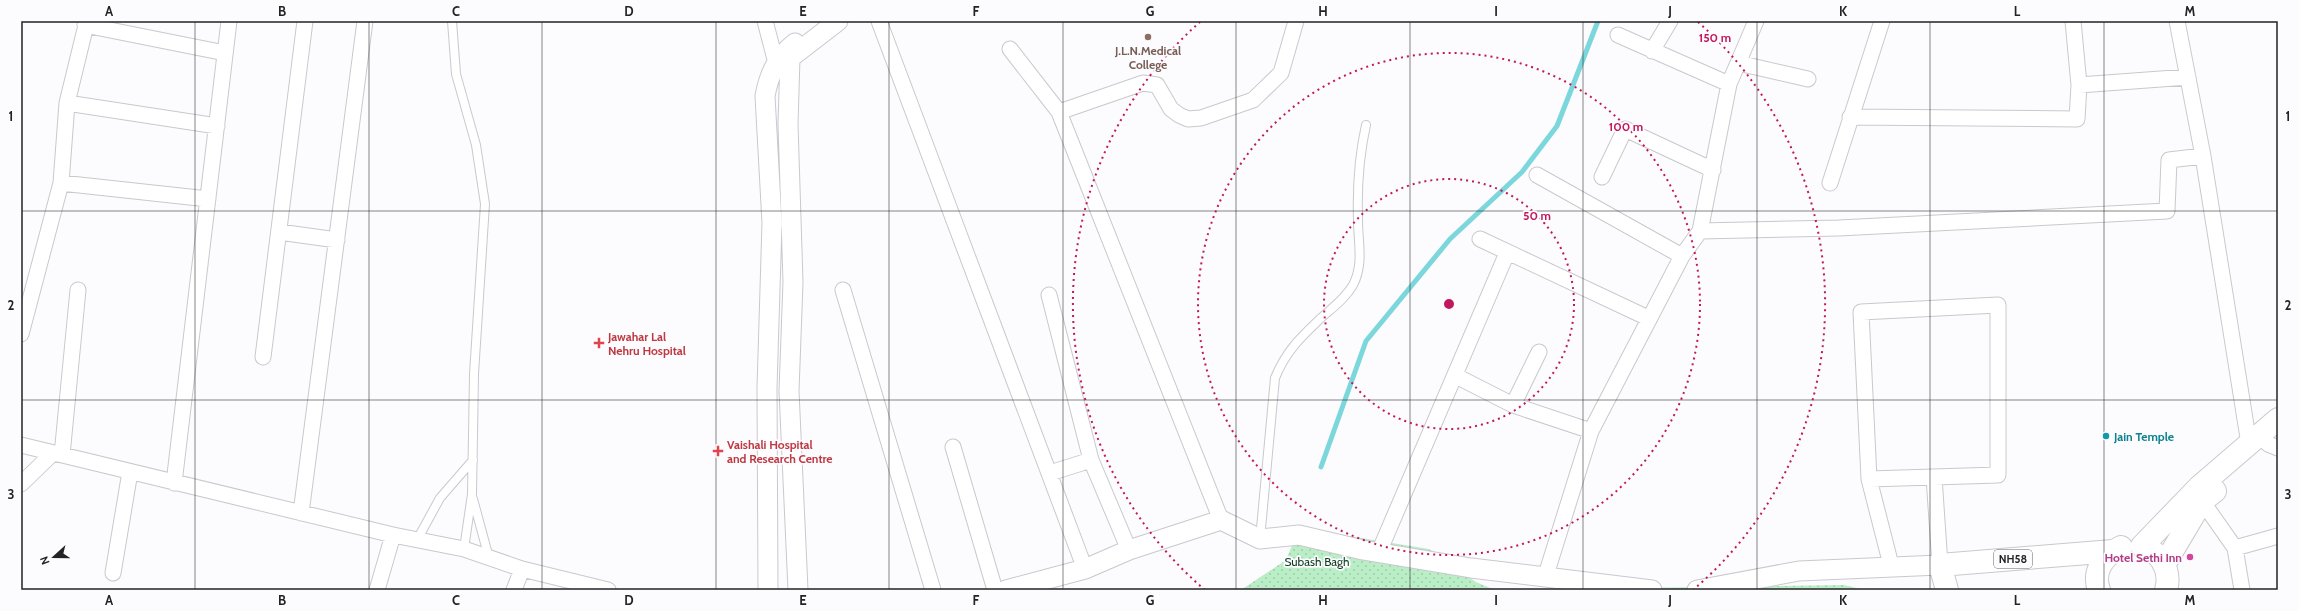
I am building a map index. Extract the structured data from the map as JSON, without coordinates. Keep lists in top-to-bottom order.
{
  "streets": {
    "highway": ["NH58"]
  },
  "parks": ["Subash Bagh"],
  "places": {
    "other": ["J.L.N.Medical College", "Jain Temple", "Hotel Sethi Inn"],
    "health": ["Jawahar Lal Nehru Hospital", "Vaishali Hospital and Research Centre"]
  },
  "north": "left",
  "grid": {
    "columns": [
      "A",
      "B",
      "C",
      "D",
      "E",
      "F",
      "G",
      "H",
      "I",
      "J",
      "K",
      "L",
      "M"
    ],
    "rows": ["1", "2", "3"]
  },
  "rings": ["150 m", "100 m", "50 m"]
}
